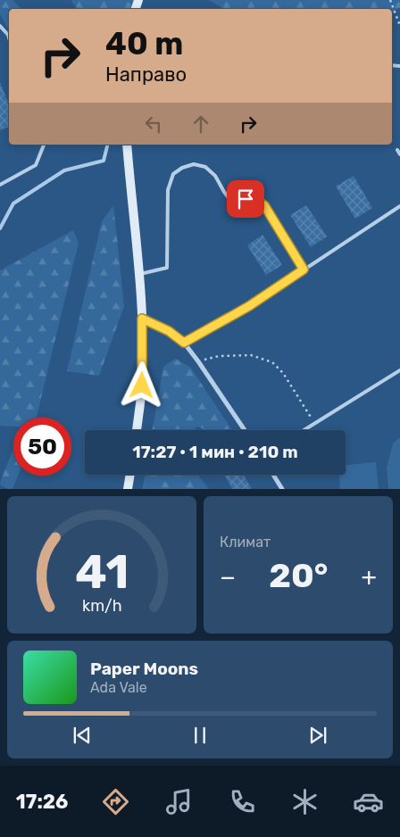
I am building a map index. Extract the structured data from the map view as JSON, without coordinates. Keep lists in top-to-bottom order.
{
  "page": {
    "turn": ["40 m", "Направо"],
    "limit": "50",
    "trip": "17:27 · 1 мин · 210 m",
    "tile": "Климат",
    "heat": ["−", "20°", "+"],
    "song": ["Paper Moons", "Ada Vale"],
    "tabs": "17:26",
    "gauge": ["41", "km/h"]
  }
}
